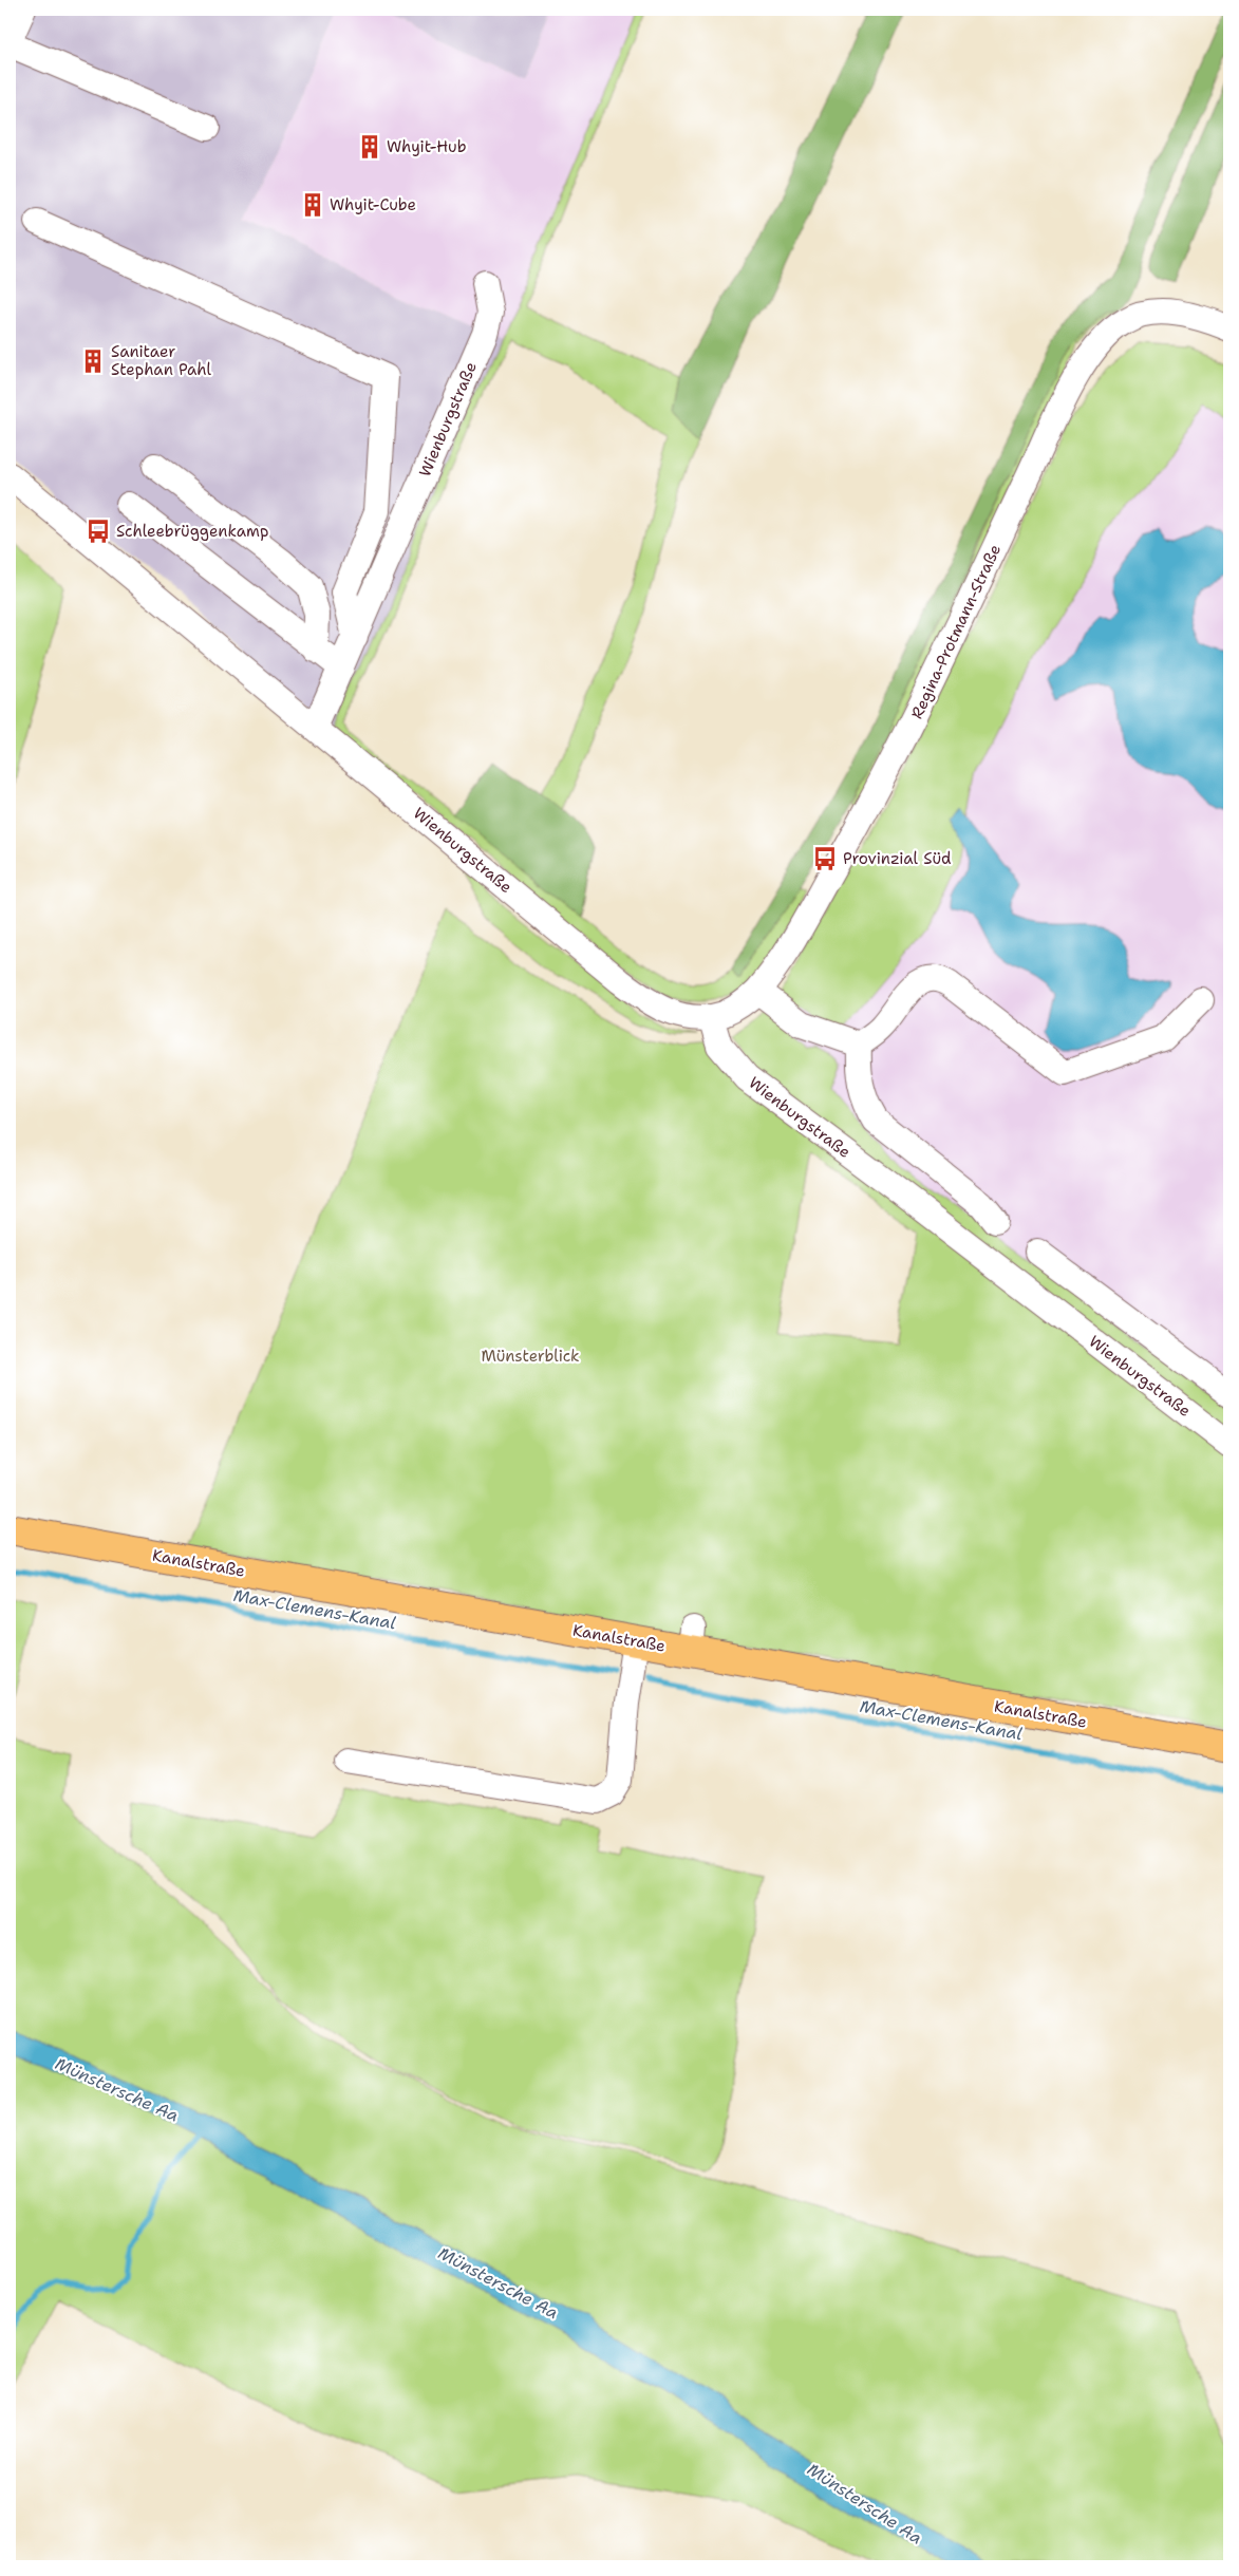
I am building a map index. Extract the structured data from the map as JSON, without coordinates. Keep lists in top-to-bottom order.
{
  "streets": {
    "main road": ["Kanalstraße"],
    "street": ["Wienburgstraße", "Regina-Protmann-Straße"]
  },
  "crossings": [
    ["Wienburgstraße", "Regina-Protmann-Straße"]
  ],
  "water": ["Max-Clemens-Kanal", "Münstersche Aa"],
  "parks": ["Münsterblick"],
  "places": {
    "building": ["Whyit-Hub", "Whyit-Cube", "Sanitaer Stephan Pahl"],
    "bus stop": ["Schleebrüggenkamp", "Provinzial Süd"]
  }
}
